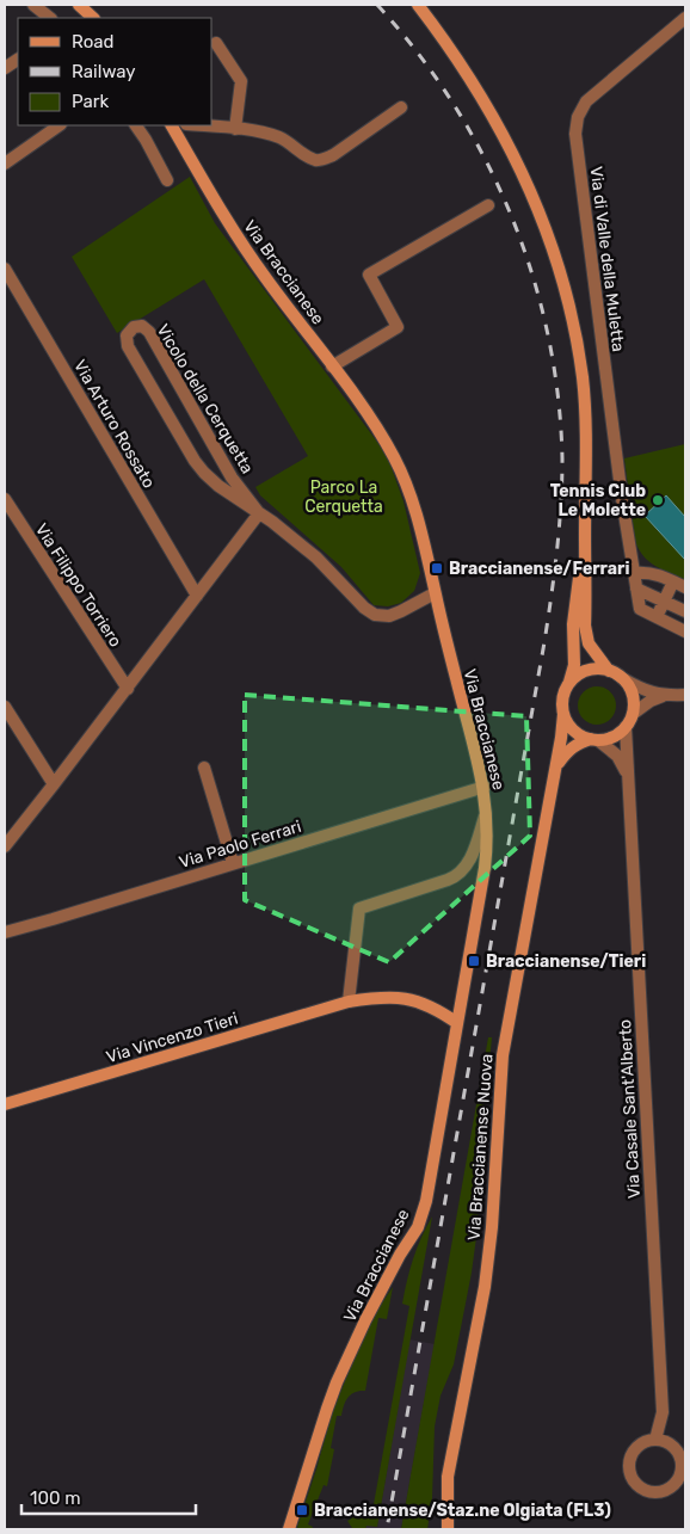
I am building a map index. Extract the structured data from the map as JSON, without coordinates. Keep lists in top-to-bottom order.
{
  "streets": {
    "street": [
      "Via di Valle della Muletta",
      "Via Braccianese",
      "Vicolo della Cerquetta",
      "Via Arturo Rossato",
      "Via Filippo Torriero",
      "Via Paolo Ferrari",
      "Via Vincenzo Tieri",
      "Via Casale Sant'Alberto",
      "Via Braccianense Nuova"
    ]
  },
  "crossings": [
    ["Via Braccianese", "Vicolo della Cerquetta"],
    ["Via Braccianese", "Via Paolo Ferrari"],
    ["Via Braccianese", "Via Vincenzo Tieri"],
    ["Via Casale Sant'Alberto", "Via Braccianense Nuova"]
  ],
  "parks": ["Parco La Cerquetta"],
  "places": {
    "other": ["Tennis Club Le Molette"],
    "transit": ["Braccianense/Ferrari", "Braccianense/Tieri", "Braccianense/Staz.ne Olgiata (FL3)"]
  },
  "legend": ["Road", "Railway", "Park"],
  "scale_bar": "100 m"
}
